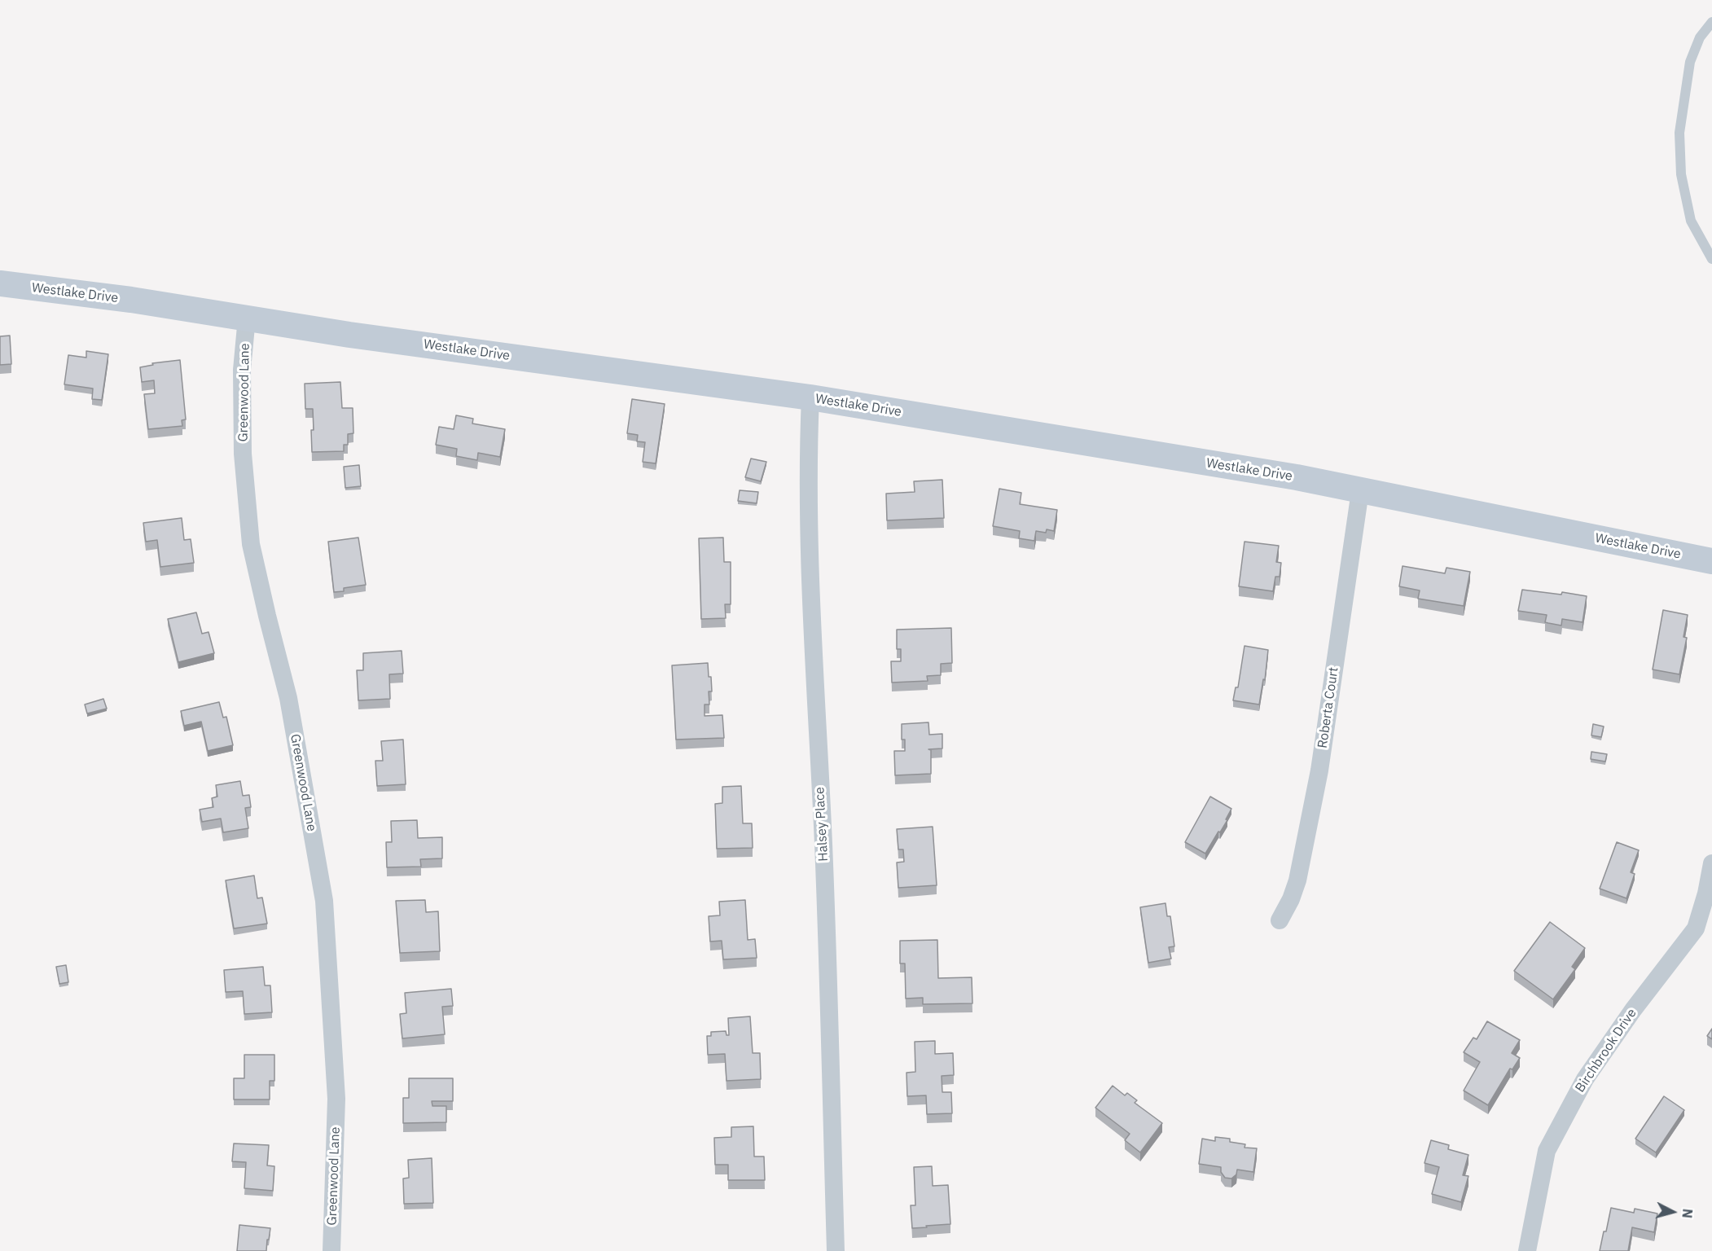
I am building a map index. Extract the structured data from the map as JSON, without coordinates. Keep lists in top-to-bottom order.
{
  "streets": {
    "street": [
      "Westlake Drive",
      "Greenwood Lane",
      "Roberta Court",
      "Halsey Place",
      "Birchbrook Drive"
    ]
  },
  "crossings": [
    ["Westlake Drive", "Greenwood Lane"],
    ["Westlake Drive", "Roberta Court"],
    ["Westlake Drive", "Halsey Place"]
  ],
  "north": "right"
}
